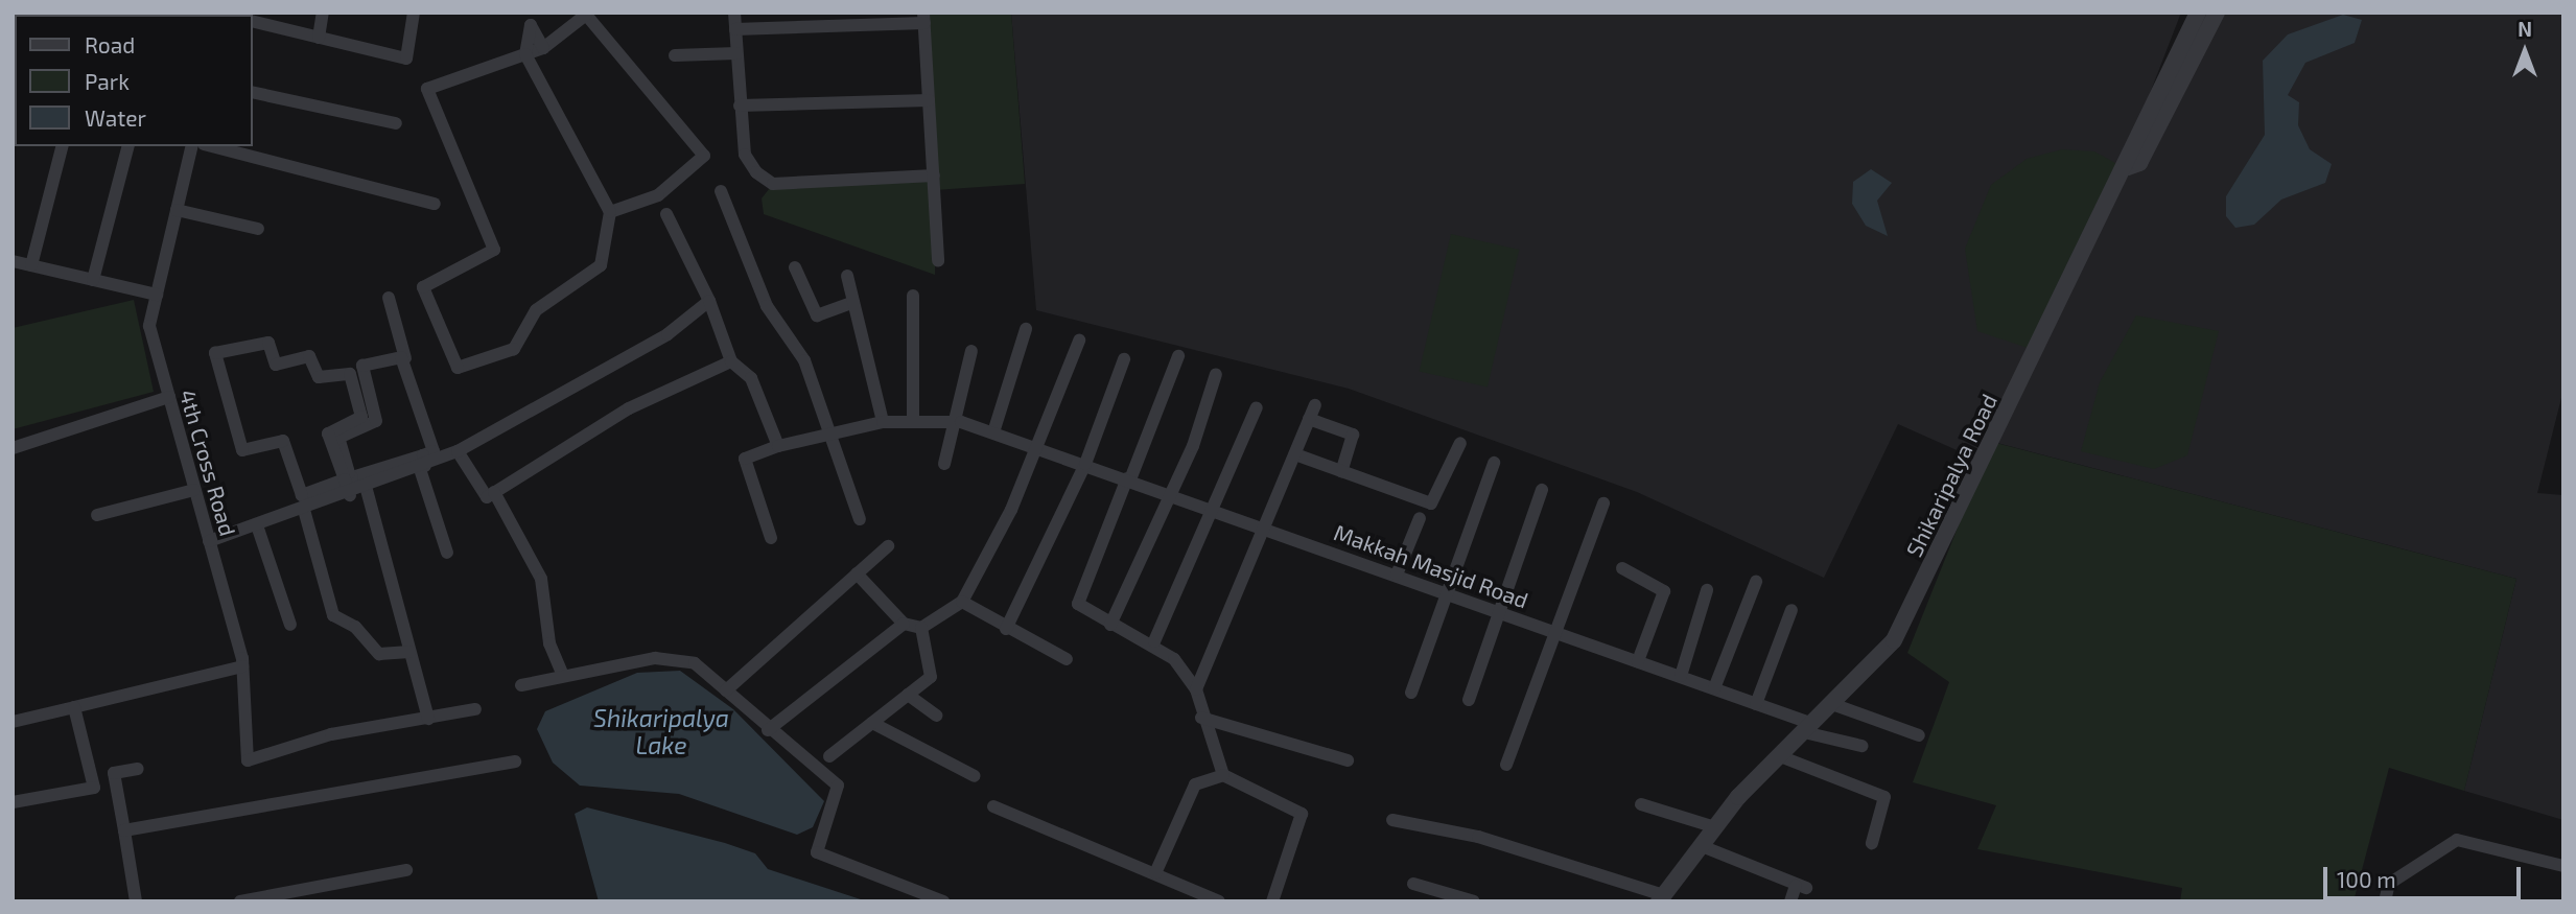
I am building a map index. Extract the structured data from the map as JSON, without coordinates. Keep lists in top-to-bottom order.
{
  "streets": {
    "street": ["4th Cross Road", "Shikaripalya Road", "Makkah Masjid Road"]
  },
  "crossings": [
    ["Shikaripalya Road", "Makkah Masjid Road"]
  ],
  "water": ["Shikaripalya Lake"],
  "legend": ["Road", "Park", "Water"],
  "scale_bar": "100 m",
  "north": "top"
}
